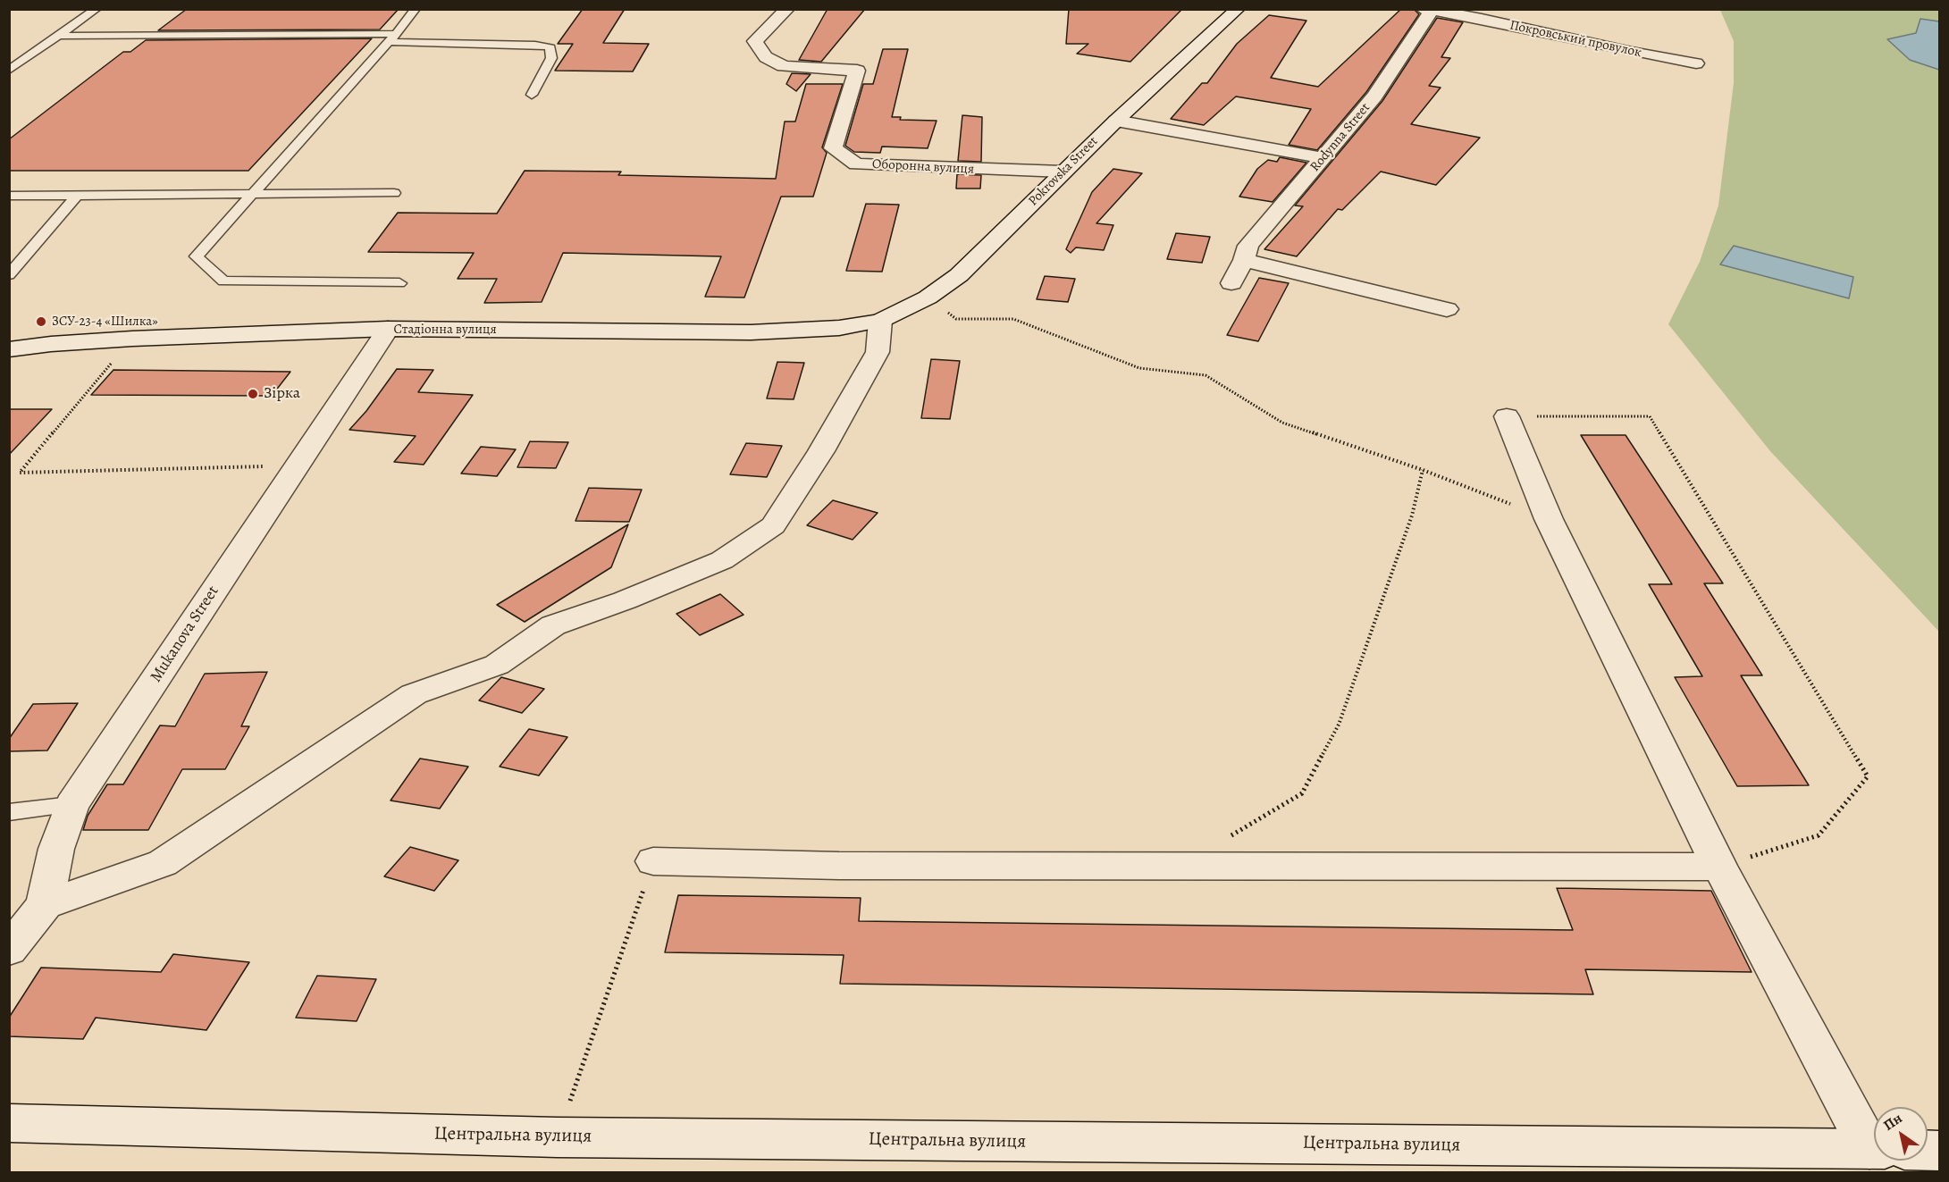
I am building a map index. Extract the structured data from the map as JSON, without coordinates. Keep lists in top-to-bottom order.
{
  "streets": {
    "street": [
      "Покровський провулок",
      "Rodynna Street",
      "Оборонна вулиця",
      "Pokrovska Street",
      "Стадіонна вулиця",
      "Mukanova Street",
      "Центральна вулиця"
    ]
  },
  "crossings": [
    ["Покровський провулок", "Rodynna Street"],
    ["Оборонна вулиця", "Pokrovska Street"],
    ["Pokrovska Street", "Стадіонна вулиця"],
    ["Стадіонна вулиця", "Mukanova Street"]
  ],
  "places": ["ЗСУ-23-4 «Шилка»", "Зірка"],
  "north": "top left"
}
